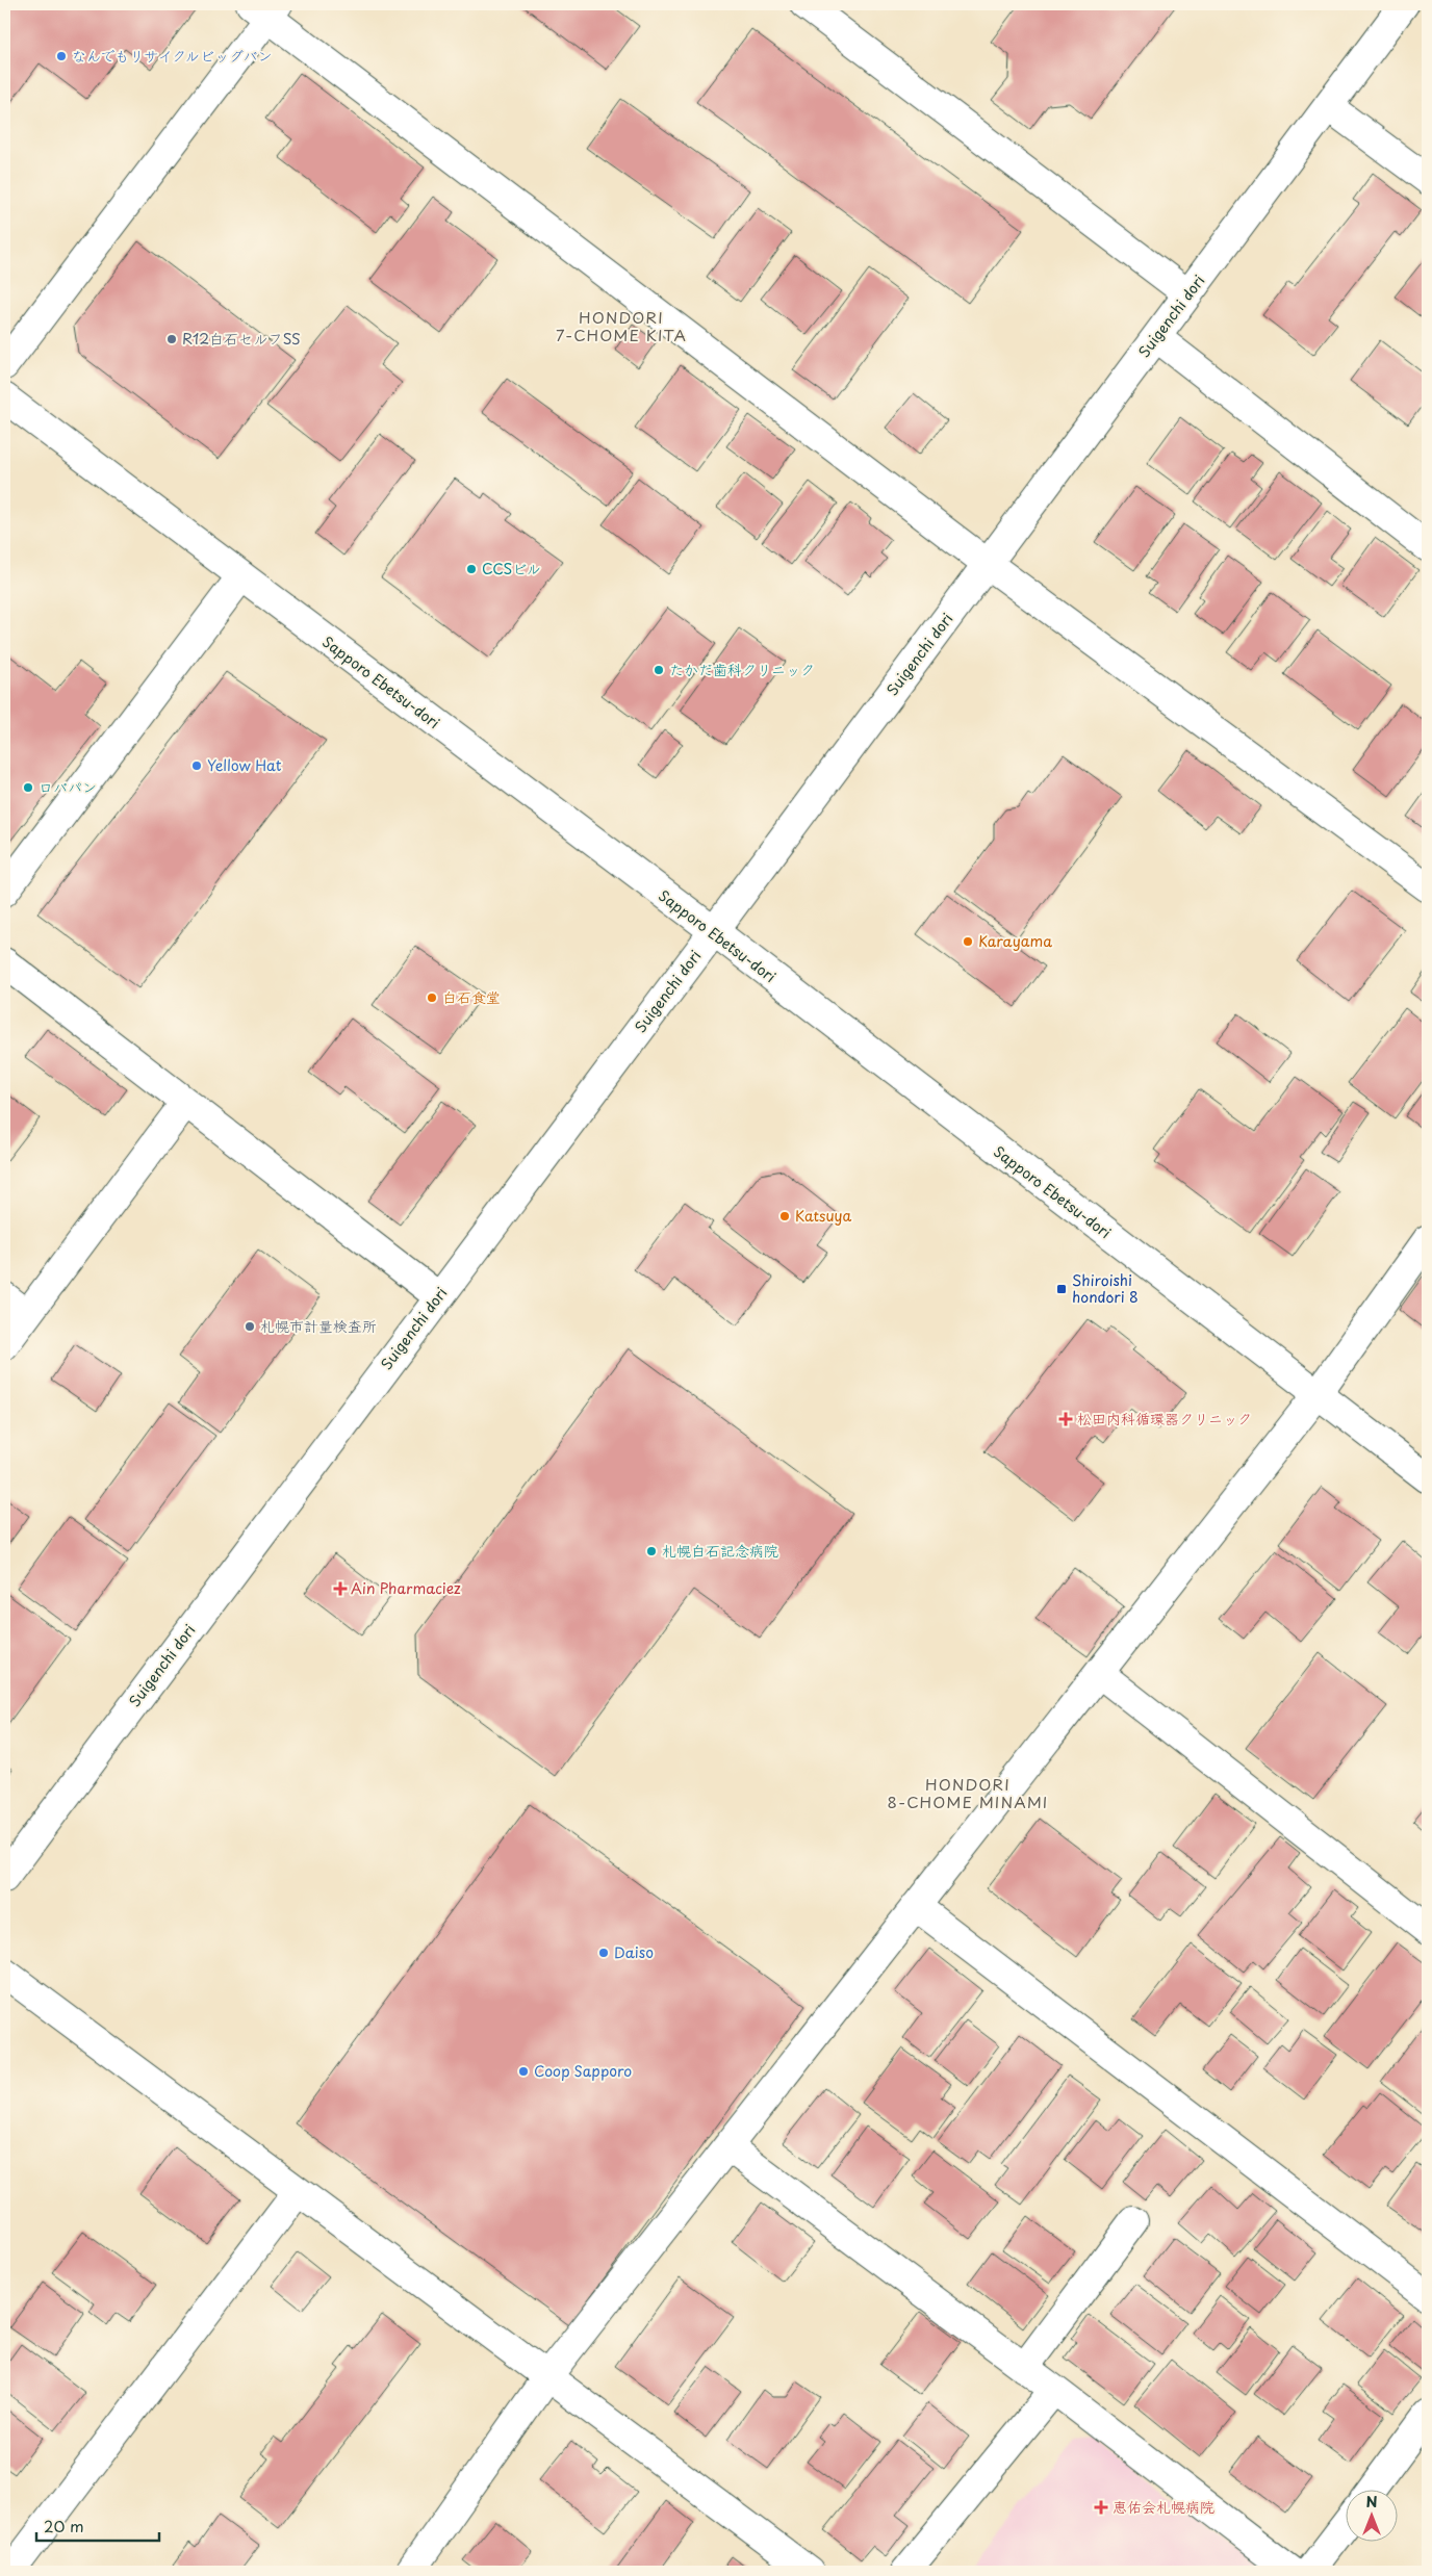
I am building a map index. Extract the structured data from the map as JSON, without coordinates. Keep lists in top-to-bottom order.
{
  "streets": {
    "main road": ["Suigenchi dori", "Sapporo Ebetsu-dori"]
  },
  "crossings": [
    ["Suigenchi dori", "Sapporo Ebetsu-dori"]
  ],
  "districts": ["HONDORI 7-CHOME KITA", "HONDORI 8-CHOME MINAMI"],
  "places": {
    "other": [
      "なんでもリサイクルビッグバン",
      "R12白石セルフSS",
      "CCSビル",
      "たかだ歯科クリニック",
      "Yellow Hat",
      "ロバパン",
      "Karayama",
      "白石食堂",
      "Katsuya",
      "札幌市計量検査所",
      "札幌白石記念病院",
      "Daiso",
      "Coop Sapporo"
    ],
    "transit": ["Shiroishi hondori 8"],
    "health": ["松田内科循環器クリニック", "Ain Pharmaciez", "恵佑会札幌病院"]
  },
  "scale_bar": "20 m",
  "north": "top"
}
